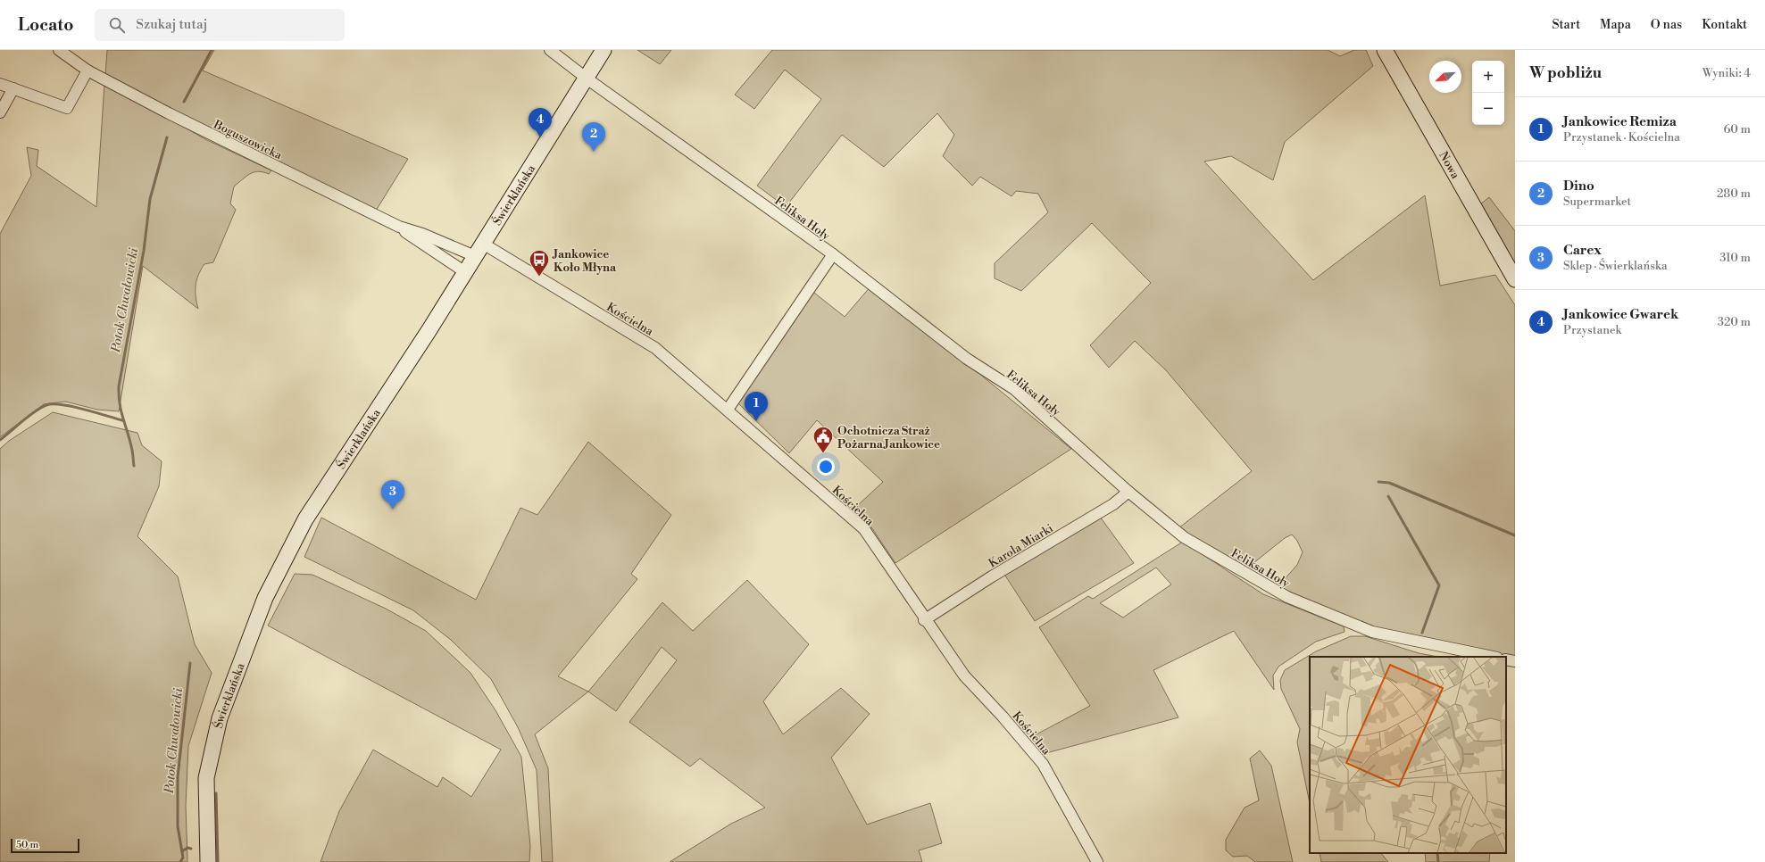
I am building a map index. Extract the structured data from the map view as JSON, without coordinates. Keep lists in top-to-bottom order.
{
  "streets": {
    "main road": ["Nowa", "Świerklańska"],
    "street": [
      "Boguszowicka",
      "Feliksa Hoły",
      "Kościelna",
      "Karola Miarki"
    ]
  },
  "crossings": [
    ["Boguszowicka", "Świerklańska"],
    ["Świerklańska", "Feliksa Hoły"],
    ["Świerklańska", "Kościelna"],
    ["Feliksa Hoły", "Karola Miarki"],
    ["Kościelna", "Karola Miarki"]
  ],
  "water": ["Potok Chwałowicki"],
  "places": {
    "bus stop": ["Jankowice Koło Młyna"],
    "public building": ["Ochotnicza Straż Pożarna Jankowice"]
  },
  "scale_bar": "50 m",
  "north": "bottom left",
  "page": {
    "header": "Locato",
    "search": "Szukaj tutaj",
    "nav": [
      "Start",
      "Mapa",
      "O nas",
      "Kontakt"
    ],
    "heading": ["W pobliżu", "Wyniki: 4"],
    "map_buttons": ["+", "−"],
    "list": [
      {
        "mark": "1",
        "name": "Jankowice Remiza",
        "note": "Przystanek · Kościelna",
        "value": "60 m"
      },
      {
        "mark": "2",
        "name": "Dino",
        "note": "Supermarket",
        "value": "280 m"
      },
      {
        "mark": "3",
        "name": "Carex",
        "note": "Sklep · Świerklańska",
        "value": "310 m"
      },
      {
        "mark": "4",
        "name": "Jankowice Gwarek",
        "note": "Przystanek",
        "value": "320 m"
      }
    ],
    "pins": [
      "4",
      "2",
      "1",
      "3"
    ],
    "scale": "50 m"
  }
}
